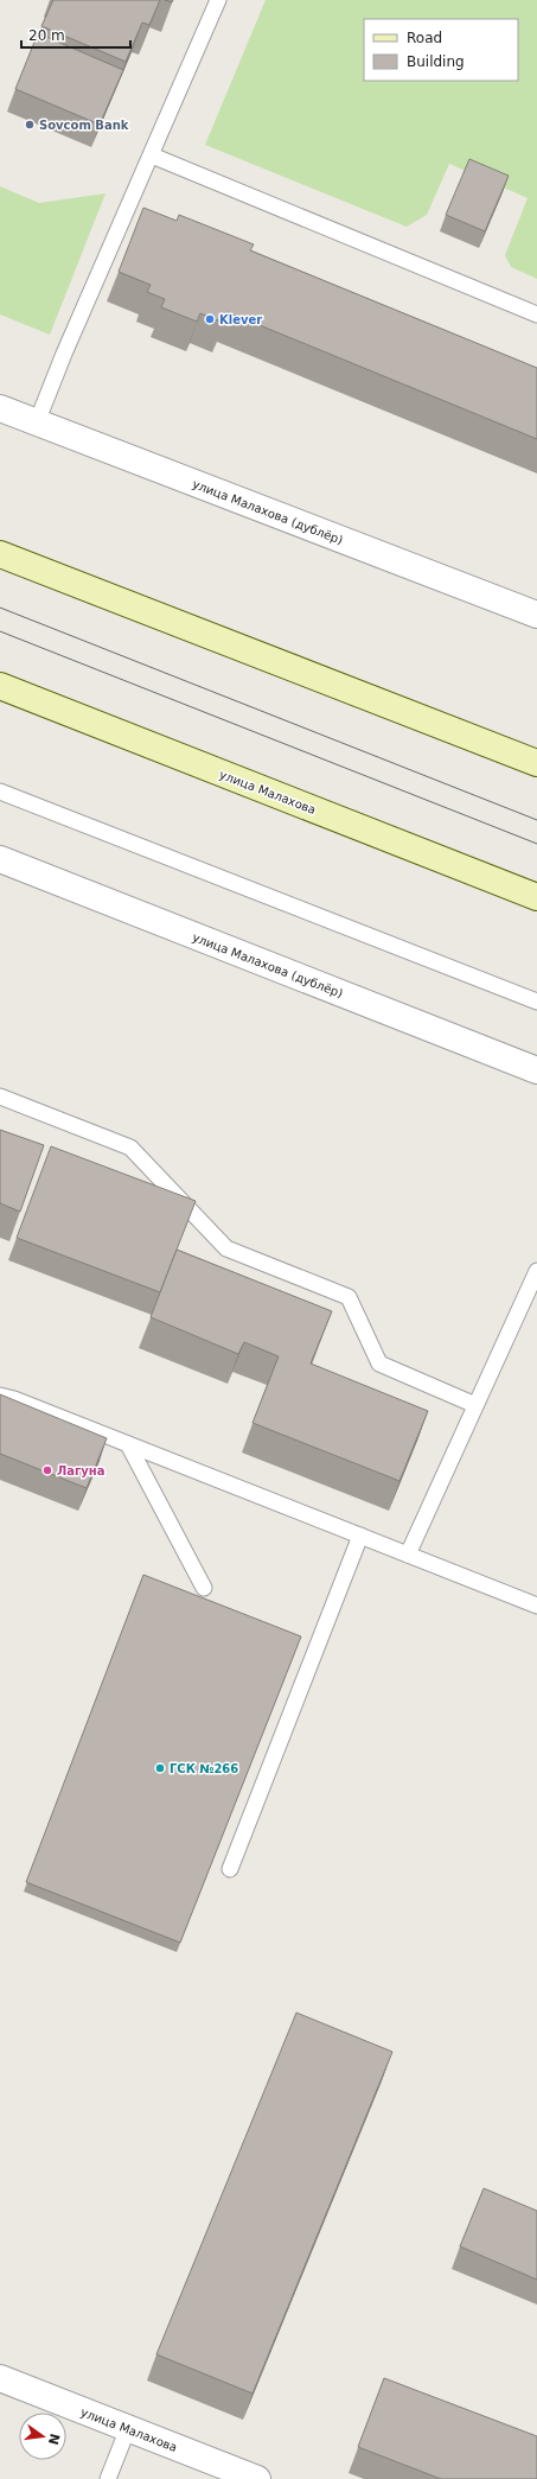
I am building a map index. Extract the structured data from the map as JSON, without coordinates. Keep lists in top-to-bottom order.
{
  "streets": {
    "main road": ["улица Малахова"],
    "street": ["улица Малахова (дублёр)"]
  },
  "places": [
    "Sovcom Bank",
    "Klever",
    "Лагуна",
    "ГСК №266"
  ],
  "legend": ["Road", "Building"],
  "scale_bar": "20 m",
  "north": "right"
}
